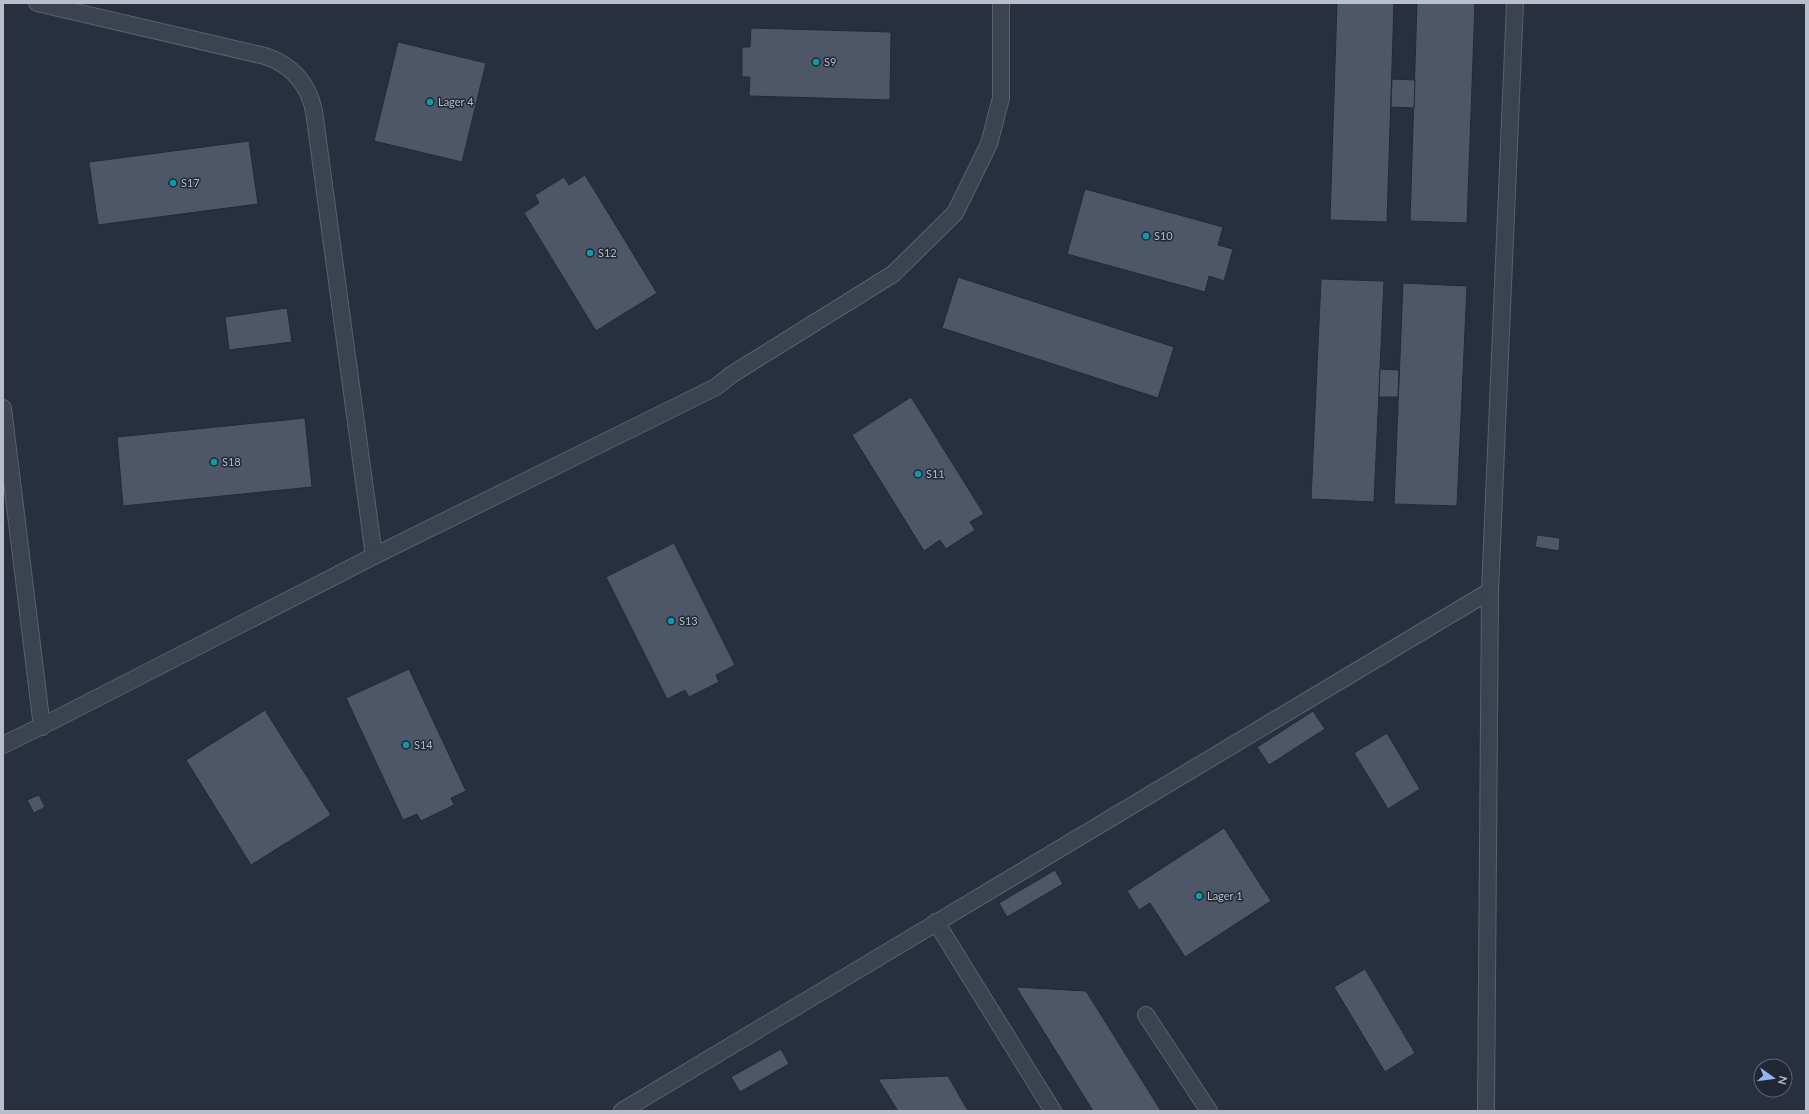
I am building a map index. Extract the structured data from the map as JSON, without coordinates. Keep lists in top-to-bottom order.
{
  "places": [
    "S9",
    "Lager 4",
    "S17",
    "S10",
    "S12",
    "S18",
    "S11",
    "S13",
    "S14",
    "Lager 1"
  ],
  "north": "right"
}
